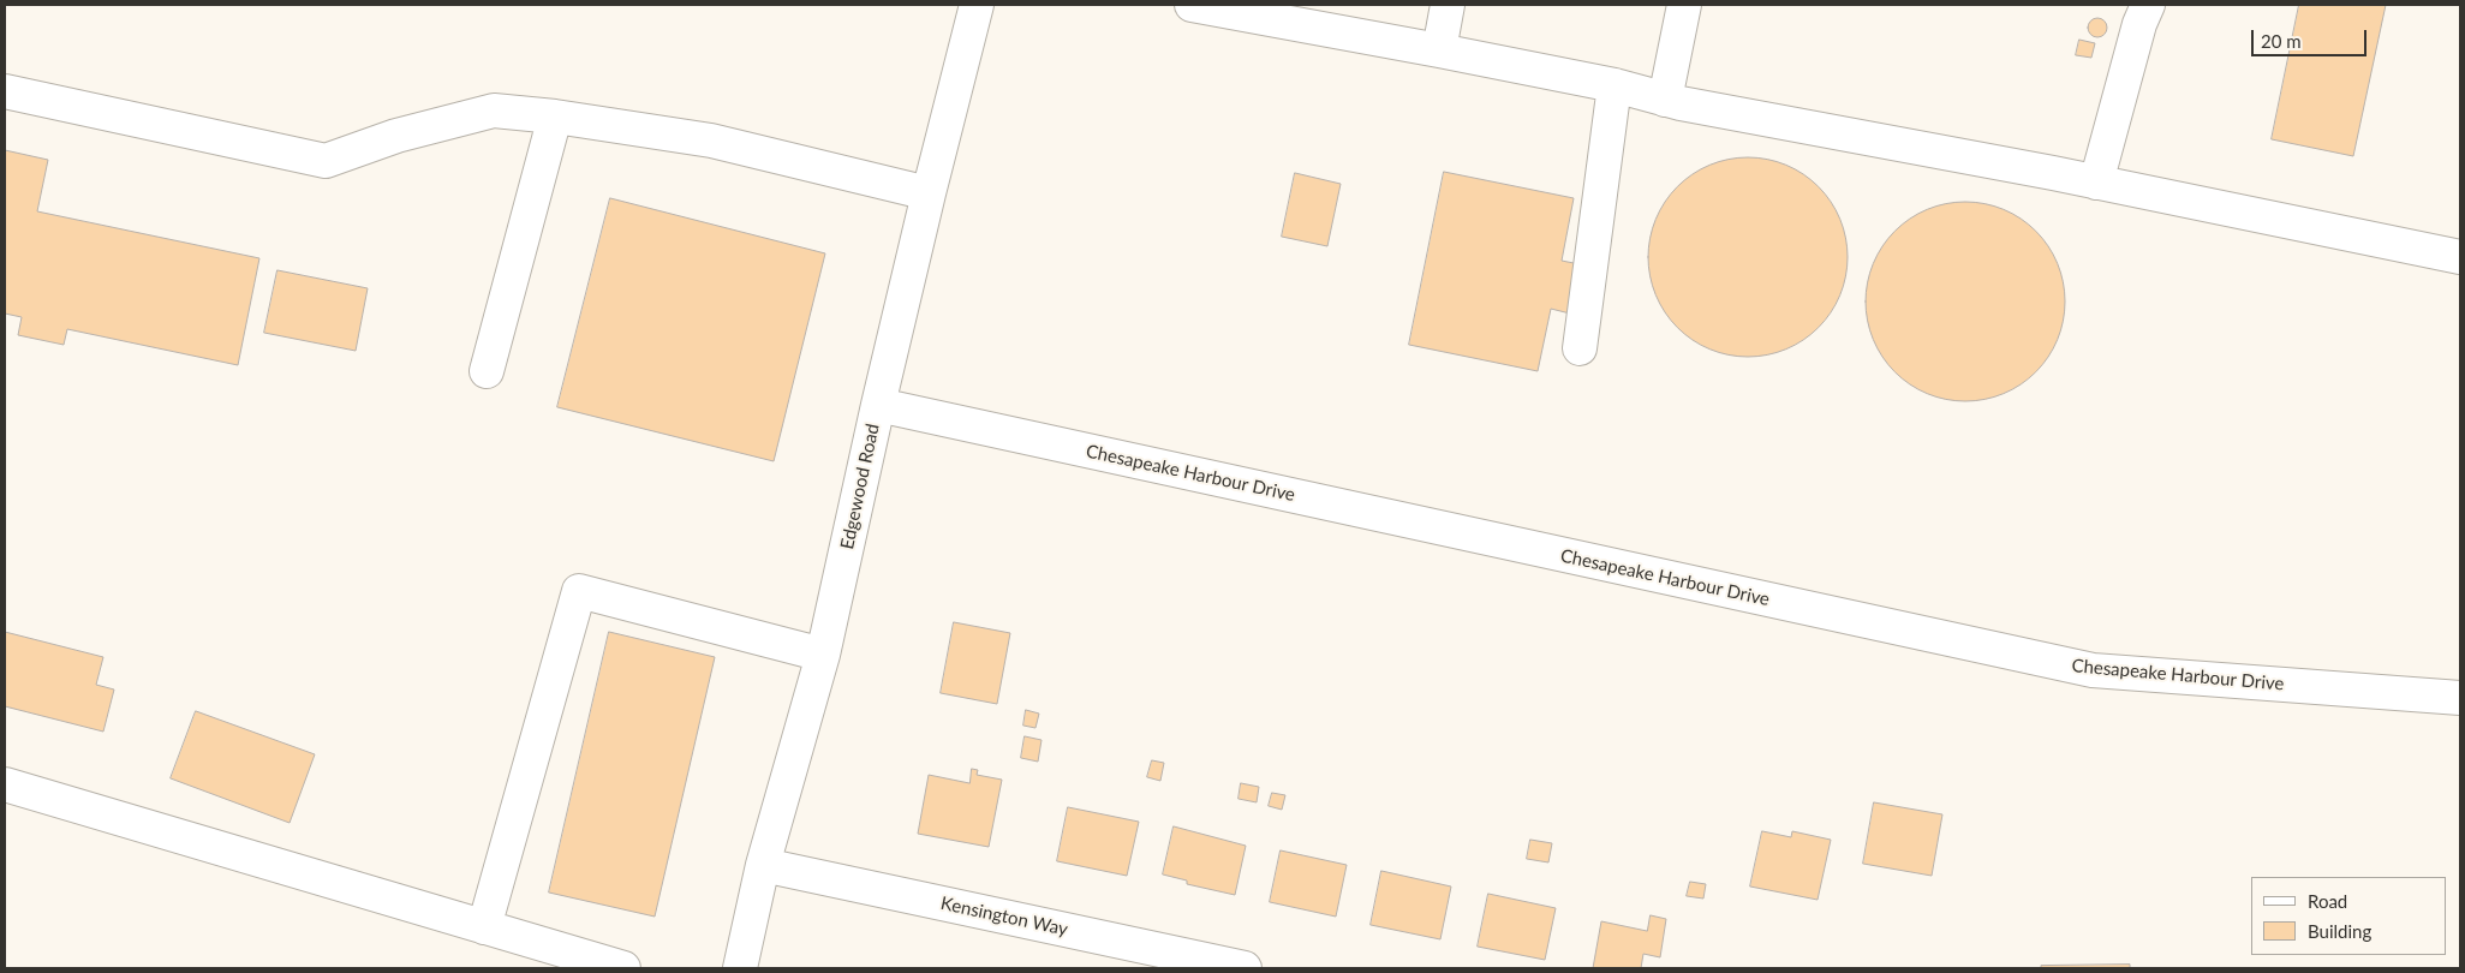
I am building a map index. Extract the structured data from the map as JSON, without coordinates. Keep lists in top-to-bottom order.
{
  "streets": {
    "street": ["Chesapeake Harbour Drive", "Edgewood Road", "Kensington Way"]
  },
  "crossings": [
    ["Chesapeake Harbour Drive", "Edgewood Road"],
    ["Edgewood Road", "Kensington Way"]
  ],
  "legend": ["Road", "Building"],
  "scale_bar": "20 m"
}
